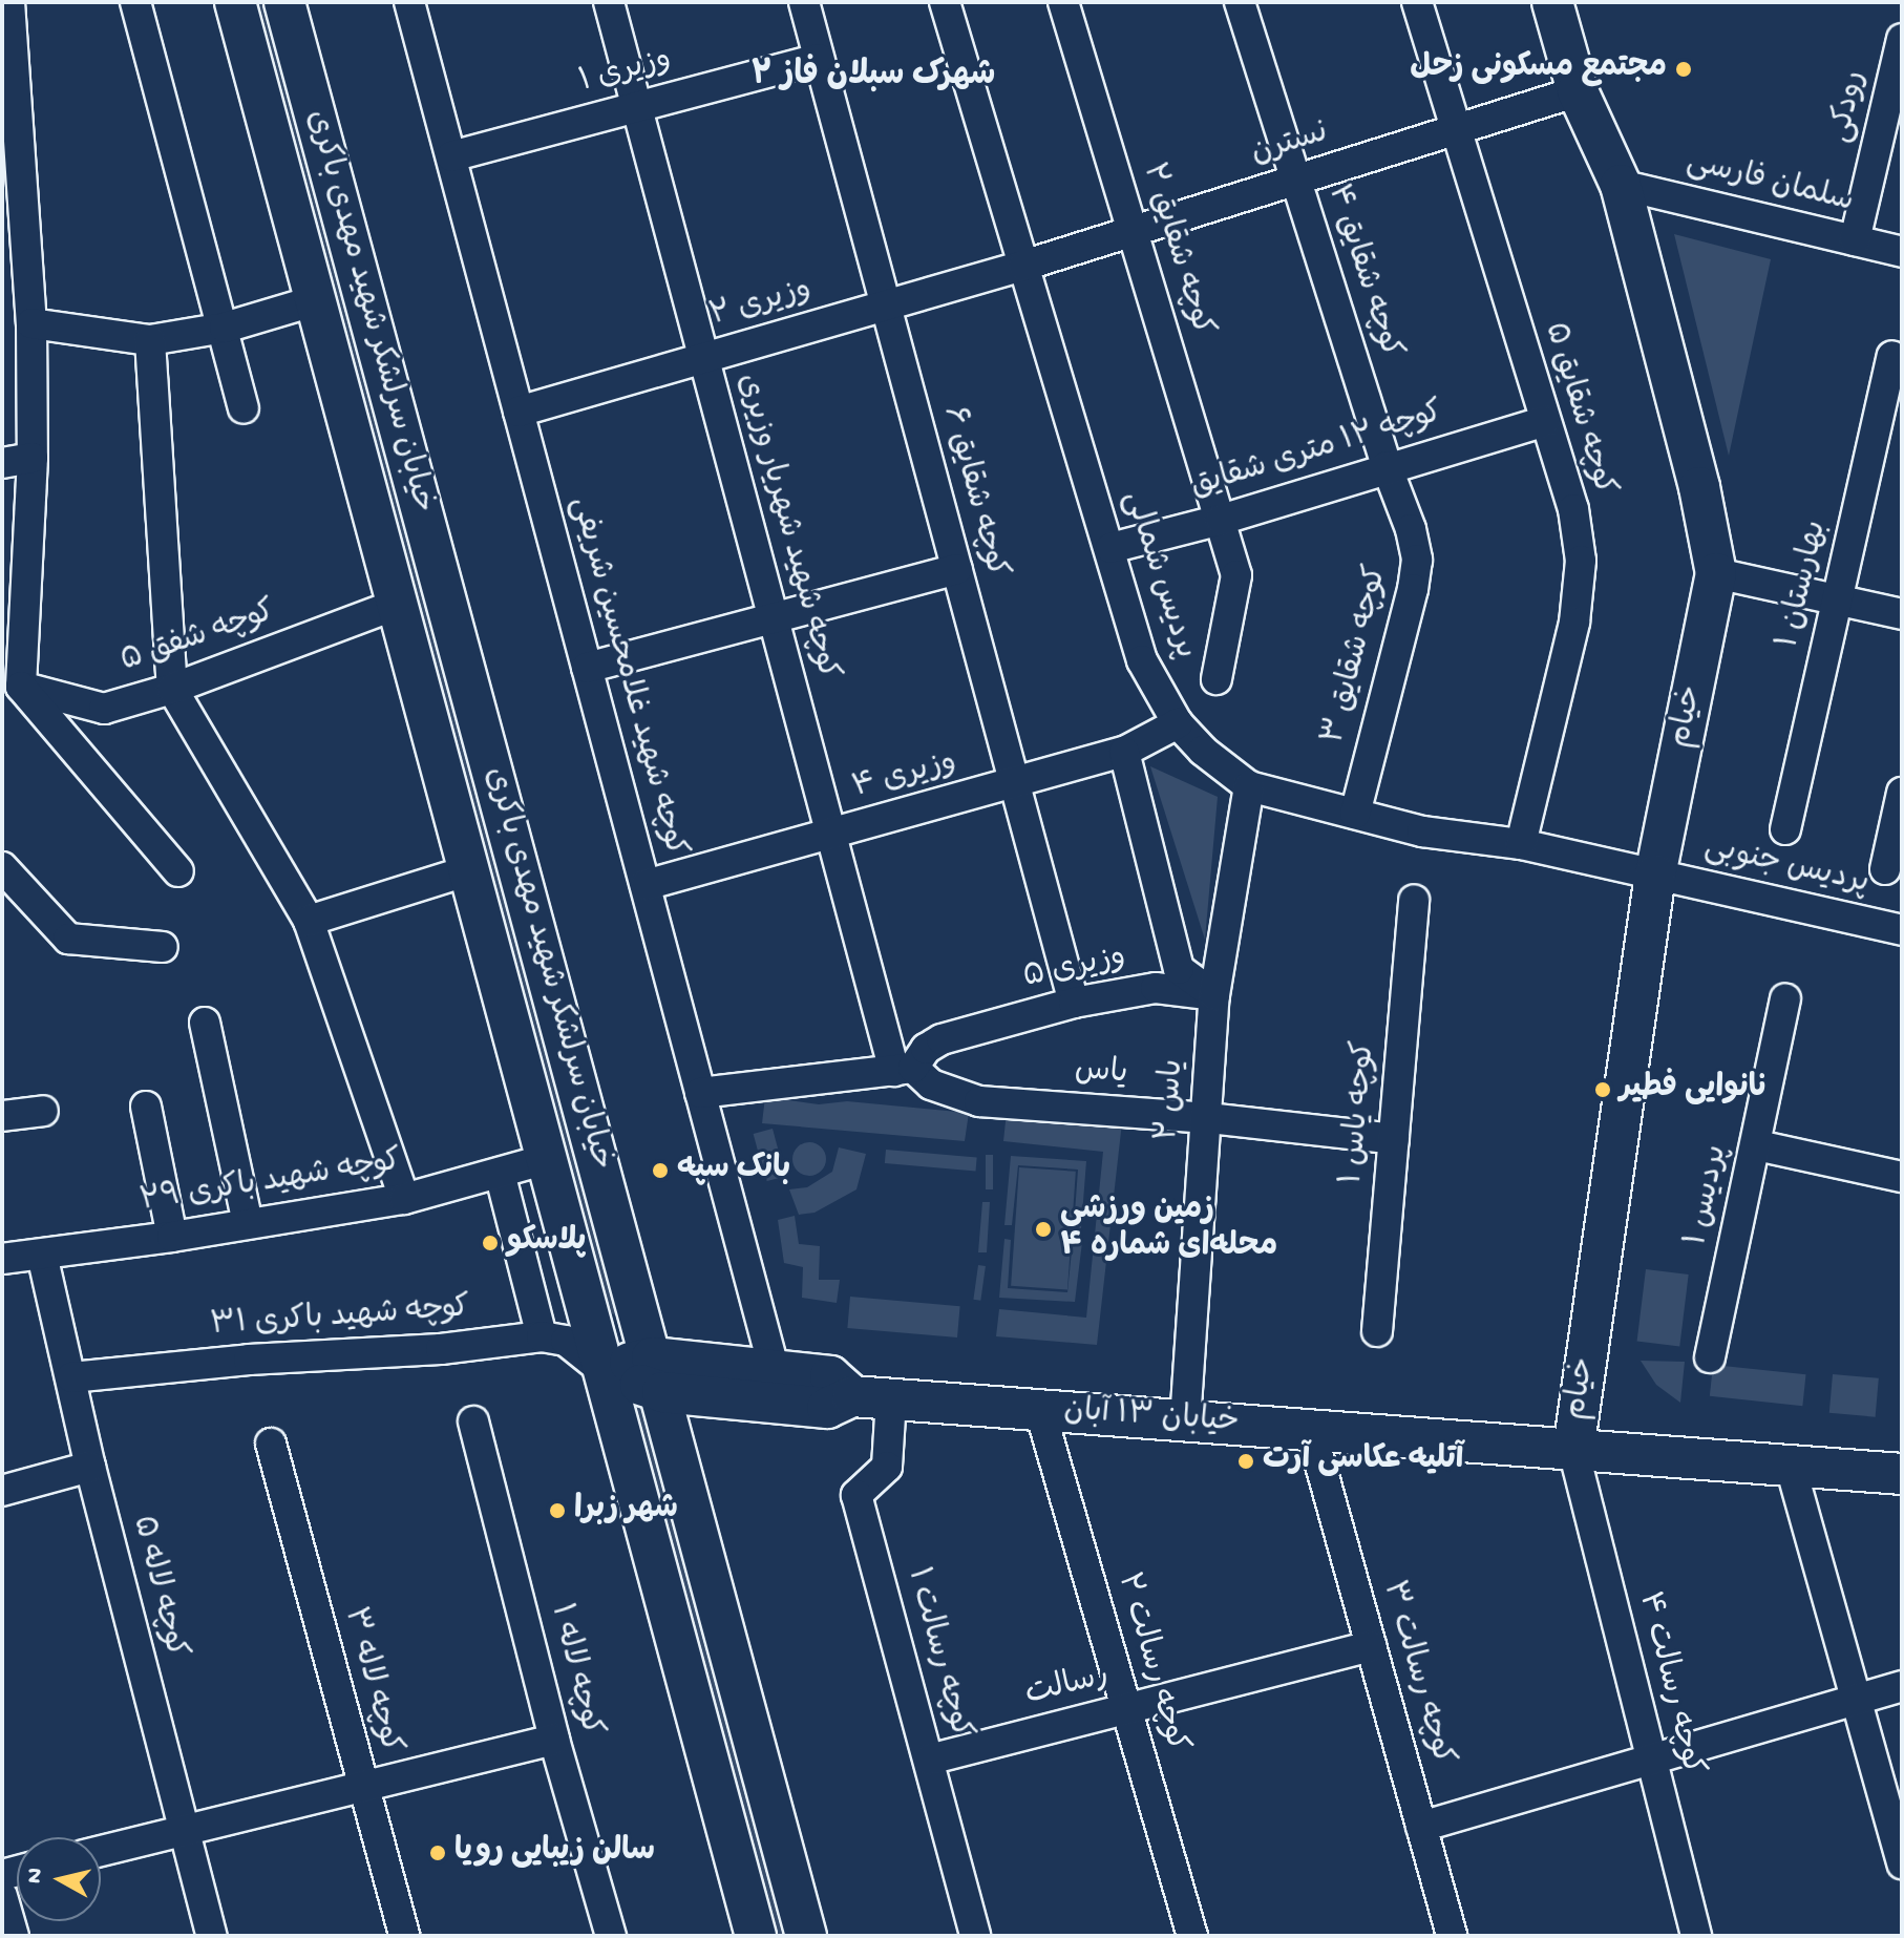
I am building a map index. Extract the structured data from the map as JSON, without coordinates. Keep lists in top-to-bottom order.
{
  "streets": {
    "main road": ["خیابان سرلشکر شهید مهدی باکری", "خیام", "خیابان ۱۳ آبان"],
    "street": [
      "وزیری ۱",
      "رودکی",
      "نسترن",
      "سلمان فارسی",
      "کوچه شقایق ۲",
      "کوچه شقایق ۴",
      "وزیری ۲",
      "کوچه شقایق ۵",
      "کوچه ۱۲ متری شقایق",
      "کوچه شقایق ۶",
      "کوچه شهید شهریار وزیری",
      "پردیس شمالی",
      "بهارستان ۱",
      "کوچه شفق ۵",
      "کوچه شقایق ۳",
      "کوچه شهید غلامحسین شریفی",
      "وزیری ۴",
      "پردیس جنوبی",
      "وزیری ۵",
      "یاس",
      "یاس ۲",
      "کوچه یاس ۱",
      "کوچه شهید باکری ۲۹",
      "پردیس ۱",
      "کوچه شهید باکری ۳۱",
      "کوچه لاله ۵",
      "کوچه رسالت ۱",
      "کوچه رسالت ۲",
      "کوچه لاله ۱",
      "کوچه رسالت ۳",
      "کوچه لاله ۳",
      "کوچه رسالت ۴",
      "رسالت"
    ]
  },
  "crossings": [
    ["وزیری ۱", "کوچه شقایق ۶"],
    ["وزیری ۱", "کوچه شهید شهریار وزیری"],
    ["وزیری ۱", "کوچه شهید غلامحسین شریفی"],
    ["رودکی", "سلمان فارسی"],
    ["نسترن", "کوچه شقایق ۲"],
    ["نسترن", "کوچه شقایق ۴"],
    ["نسترن", "وزیری ۲"],
    ["نسترن", "کوچه شقایق ۵"],
    ["نسترن", "پردیس شمالی"],
    ["نسترن", "خیام"],
    ["سلمان فارسی", "خیام"],
    ["کوچه شقایق ۲", "کوچه ۱۲ متری شقایق"],
    ["کوچه شقایق ۴", "کوچه ۱۲ متری شقایق"],
    ["کوچه شقایق ۴", "کوچه شقایق ۳"],
    ["وزیری ۲", "کوچه شقایق ۶"],
    ["وزیری ۲", "کوچه شهید شهریار وزیری"],
    ["وزیری ۲", "پردیس شمالی"],
    ["وزیری ۲", "کوچه شهید غلامحسین شریفی"],
    ["خیابان سرلشکر شهید مهدی باکری", "کوچه شفق ۵"],
    ["خیابان سرلشکر شهید مهدی باکری", "کوچه شهید باکری ۲۹"],
    ["خیابان سرلشکر شهید مهدی باکری", "کوچه شهید باکری ۳۱"],
    ["خیابان سرلشکر شهید مهدی باکری", "خیابان ۱۳ آبان"],
    ["کوچه شقایق ۵", "کوچه ۱۲ متری شقایق"],
    ["کوچه شقایق ۵", "پردیس شمالی"],
    ["کوچه ۱۲ متری شقایق", "پردیس شمالی"],
    ["کوچه ۱۲ متری شقایق", "کوچه شقایق ۳"],
    ["کوچه شقایق ۶", "وزیری ۴"],
    ["کوچه شقایق ۶", "وزیری ۵"],
    ["کوچه شهید شهریار وزیری", "وزیری ۴"],
    ["کوچه شهید شهریار وزیری", "وزیری ۵"],
    ["کوچه شهید شهریار وزیری", "یاس"],
    ["پردیس شمالی", "کوچه شقایق ۳"],
    ["پردیس شمالی", "خیام"],
    ["پردیس شمالی", "وزیری ۴"],
    ["پردیس شمالی", "پردیس جنوبی"],
    ["پردیس شمالی", "یاس ۲"],
    ["کوچه شهید غلامحسین شریفی", "وزیری ۴"],
    ["کوچه شهید غلامحسین شریفی", "خیابان ۱۳ آبان"],
    ["خیام", "پردیس جنوبی"],
    ["خیام", "خیابان ۱۳ آبان"],
    ["خیام", "کوچه رسالت ۴"],
    ["وزیری ۵", "یاس"],
    ["وزیری ۵", "یاس ۲"],
    ["یاس", "یاس ۲"],
    ["یاس", "کوچه یاس ۱"],
    ["یاس ۲", "خیابان ۱۳ آبان"],
    ["کوچه شهید باکری ۲۹", "کوچه لاله ۵"],
    ["کوچه شهید باکری ۳۱", "کوچه لاله ۵"],
    ["خیابان ۱۳ آبان", "کوچه رسالت ۱"],
    ["خیابان ۱۳ آبان", "کوچه رسالت ۲"],
    ["خیابان ۱۳ آبان", "کوچه رسالت ۳"],
    ["خیابان ۱۳ آبان", "کوچه رسالت ۴"],
    ["کوچه رسالت ۱", "رسالت"],
    ["کوچه رسالت ۲", "رسالت"],
    ["کوچه رسالت ۳", "رسالت"]
  ],
  "districts": ["شهرک سبلان فاز ۲"],
  "places": [
    "مجتمع مسکونی زحل",
    "نانوایی فطیر",
    "بانک سپه",
    "زمین ورزشی محله‌ای شماره ۴",
    "پلاسکو",
    "آتلیه عکاسی آرت",
    "شهر زبرا",
    "سالن زیبایی رویا"
  ],
  "north": "left"
}
